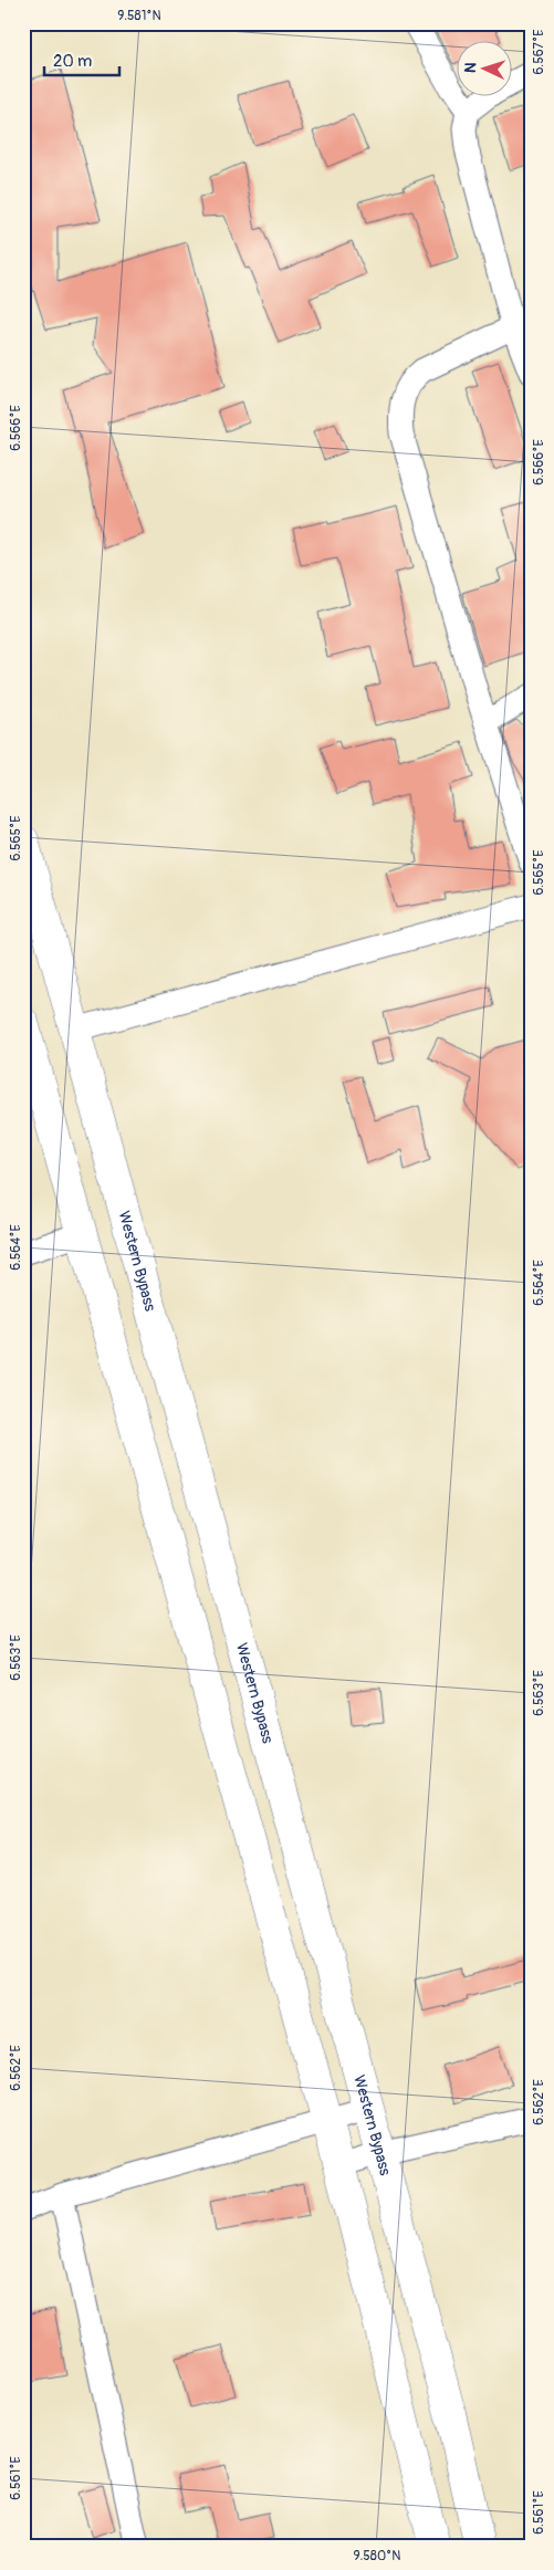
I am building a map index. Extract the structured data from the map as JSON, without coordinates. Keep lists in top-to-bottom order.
{
  "streets": {
    "main road": ["Western Bypass"]
  },
  "scale_bar": "20 m",
  "north": "left",
  "coordinates": [
    "9.581°N",
    "6.567°E",
    "6.566°E",
    "6.565°E",
    "6.564°E",
    "6.563°E",
    "6.562°E",
    "6.561°E",
    "9.580°N"
  ]
}
